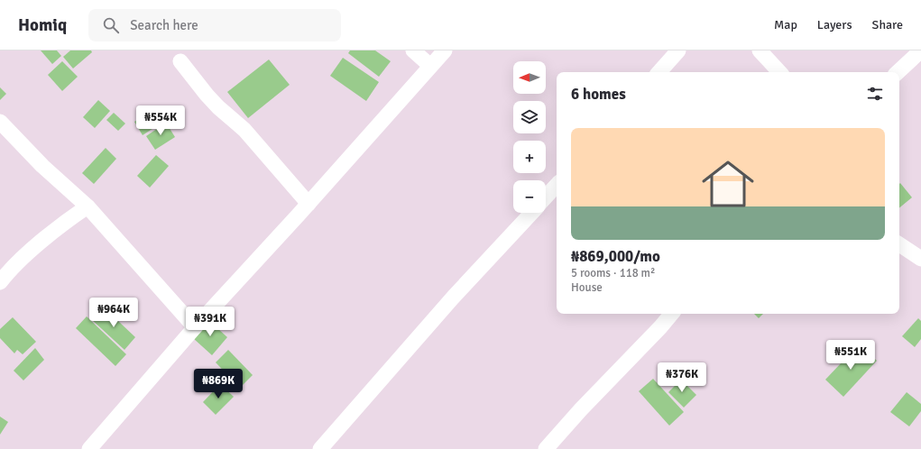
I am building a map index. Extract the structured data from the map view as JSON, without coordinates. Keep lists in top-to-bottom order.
{
  "north": "left",
  "page": {
    "header": "Homiq",
    "search": "Search here",
    "nav": ["Map", "Layers", "Share"],
    "map_buttons": ["+", "−"],
    "heading": "6 homes",
    "price": [
      "₦554K",
      "₦964K",
      "₦391K",
      "₦551K",
      "₦376K",
      "₦869K"
    ],
    "list": [
      {
        "name": "₦869,000/mo",
        "note": "5 rooms · 118 m² · House"
      }
    ]
  }
}
